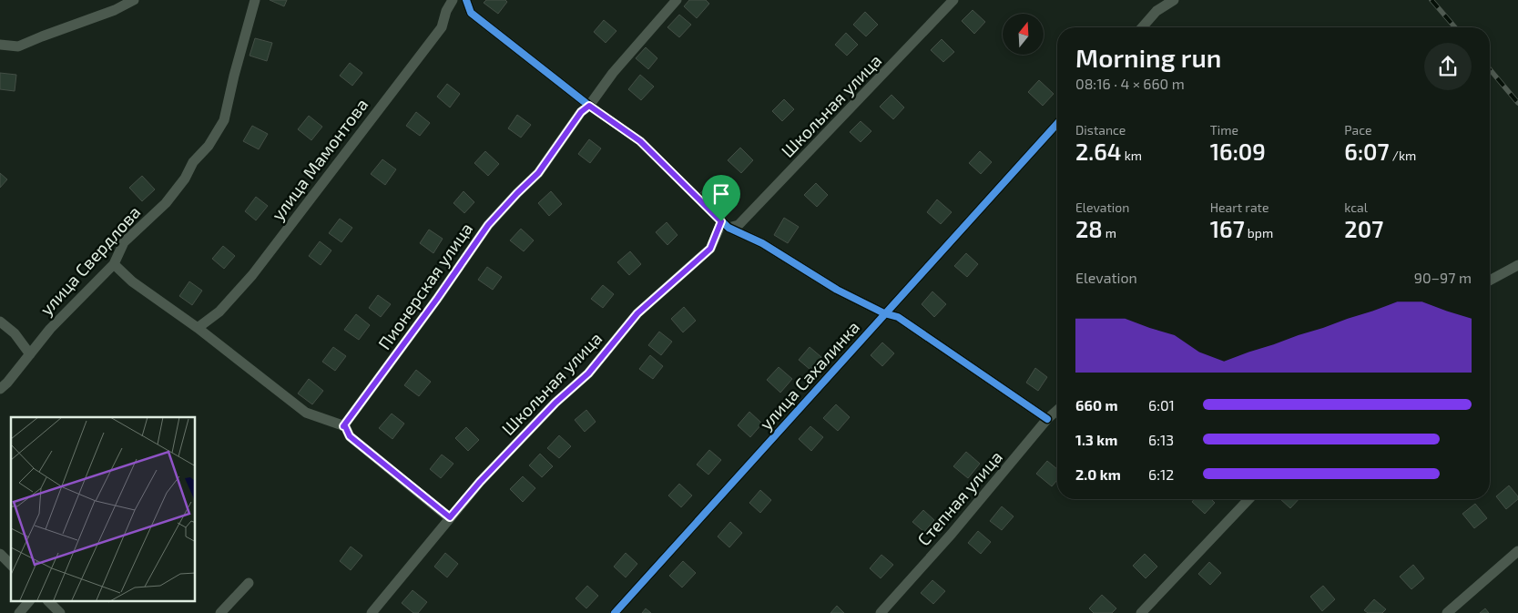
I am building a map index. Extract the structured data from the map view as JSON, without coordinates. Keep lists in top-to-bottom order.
{
  "streets": {
    "street": [
      "Школьная улица",
      "улица Мамонтова",
      "улица Свердлова",
      "Пионерская улица",
      "улица Сахалинка",
      "Степная улица"
    ]
  },
  "north": "top",
  "page": {
    "heading": ["Morning run", "08:16 · 4 × 660 m"],
    "stats": [
      ["Distance", "2.64 km"],
      ["Time", "16:09"],
      ["Pace", "6:07 /km"],
      ["Elevation", "28 m"],
      ["Heart rate", "167 bpm"],
      ["kcal", "207"]
    ],
    "chart": ["Elevation", "90–97 m"],
    "list": [
      {
        "name": "660 m",
        "note": "6:01"
      },
      {
        "name": "1.3 km",
        "note": "6:13"
      },
      {
        "name": "2.0 km",
        "note": "6:12"
      }
    ]
  }
}
